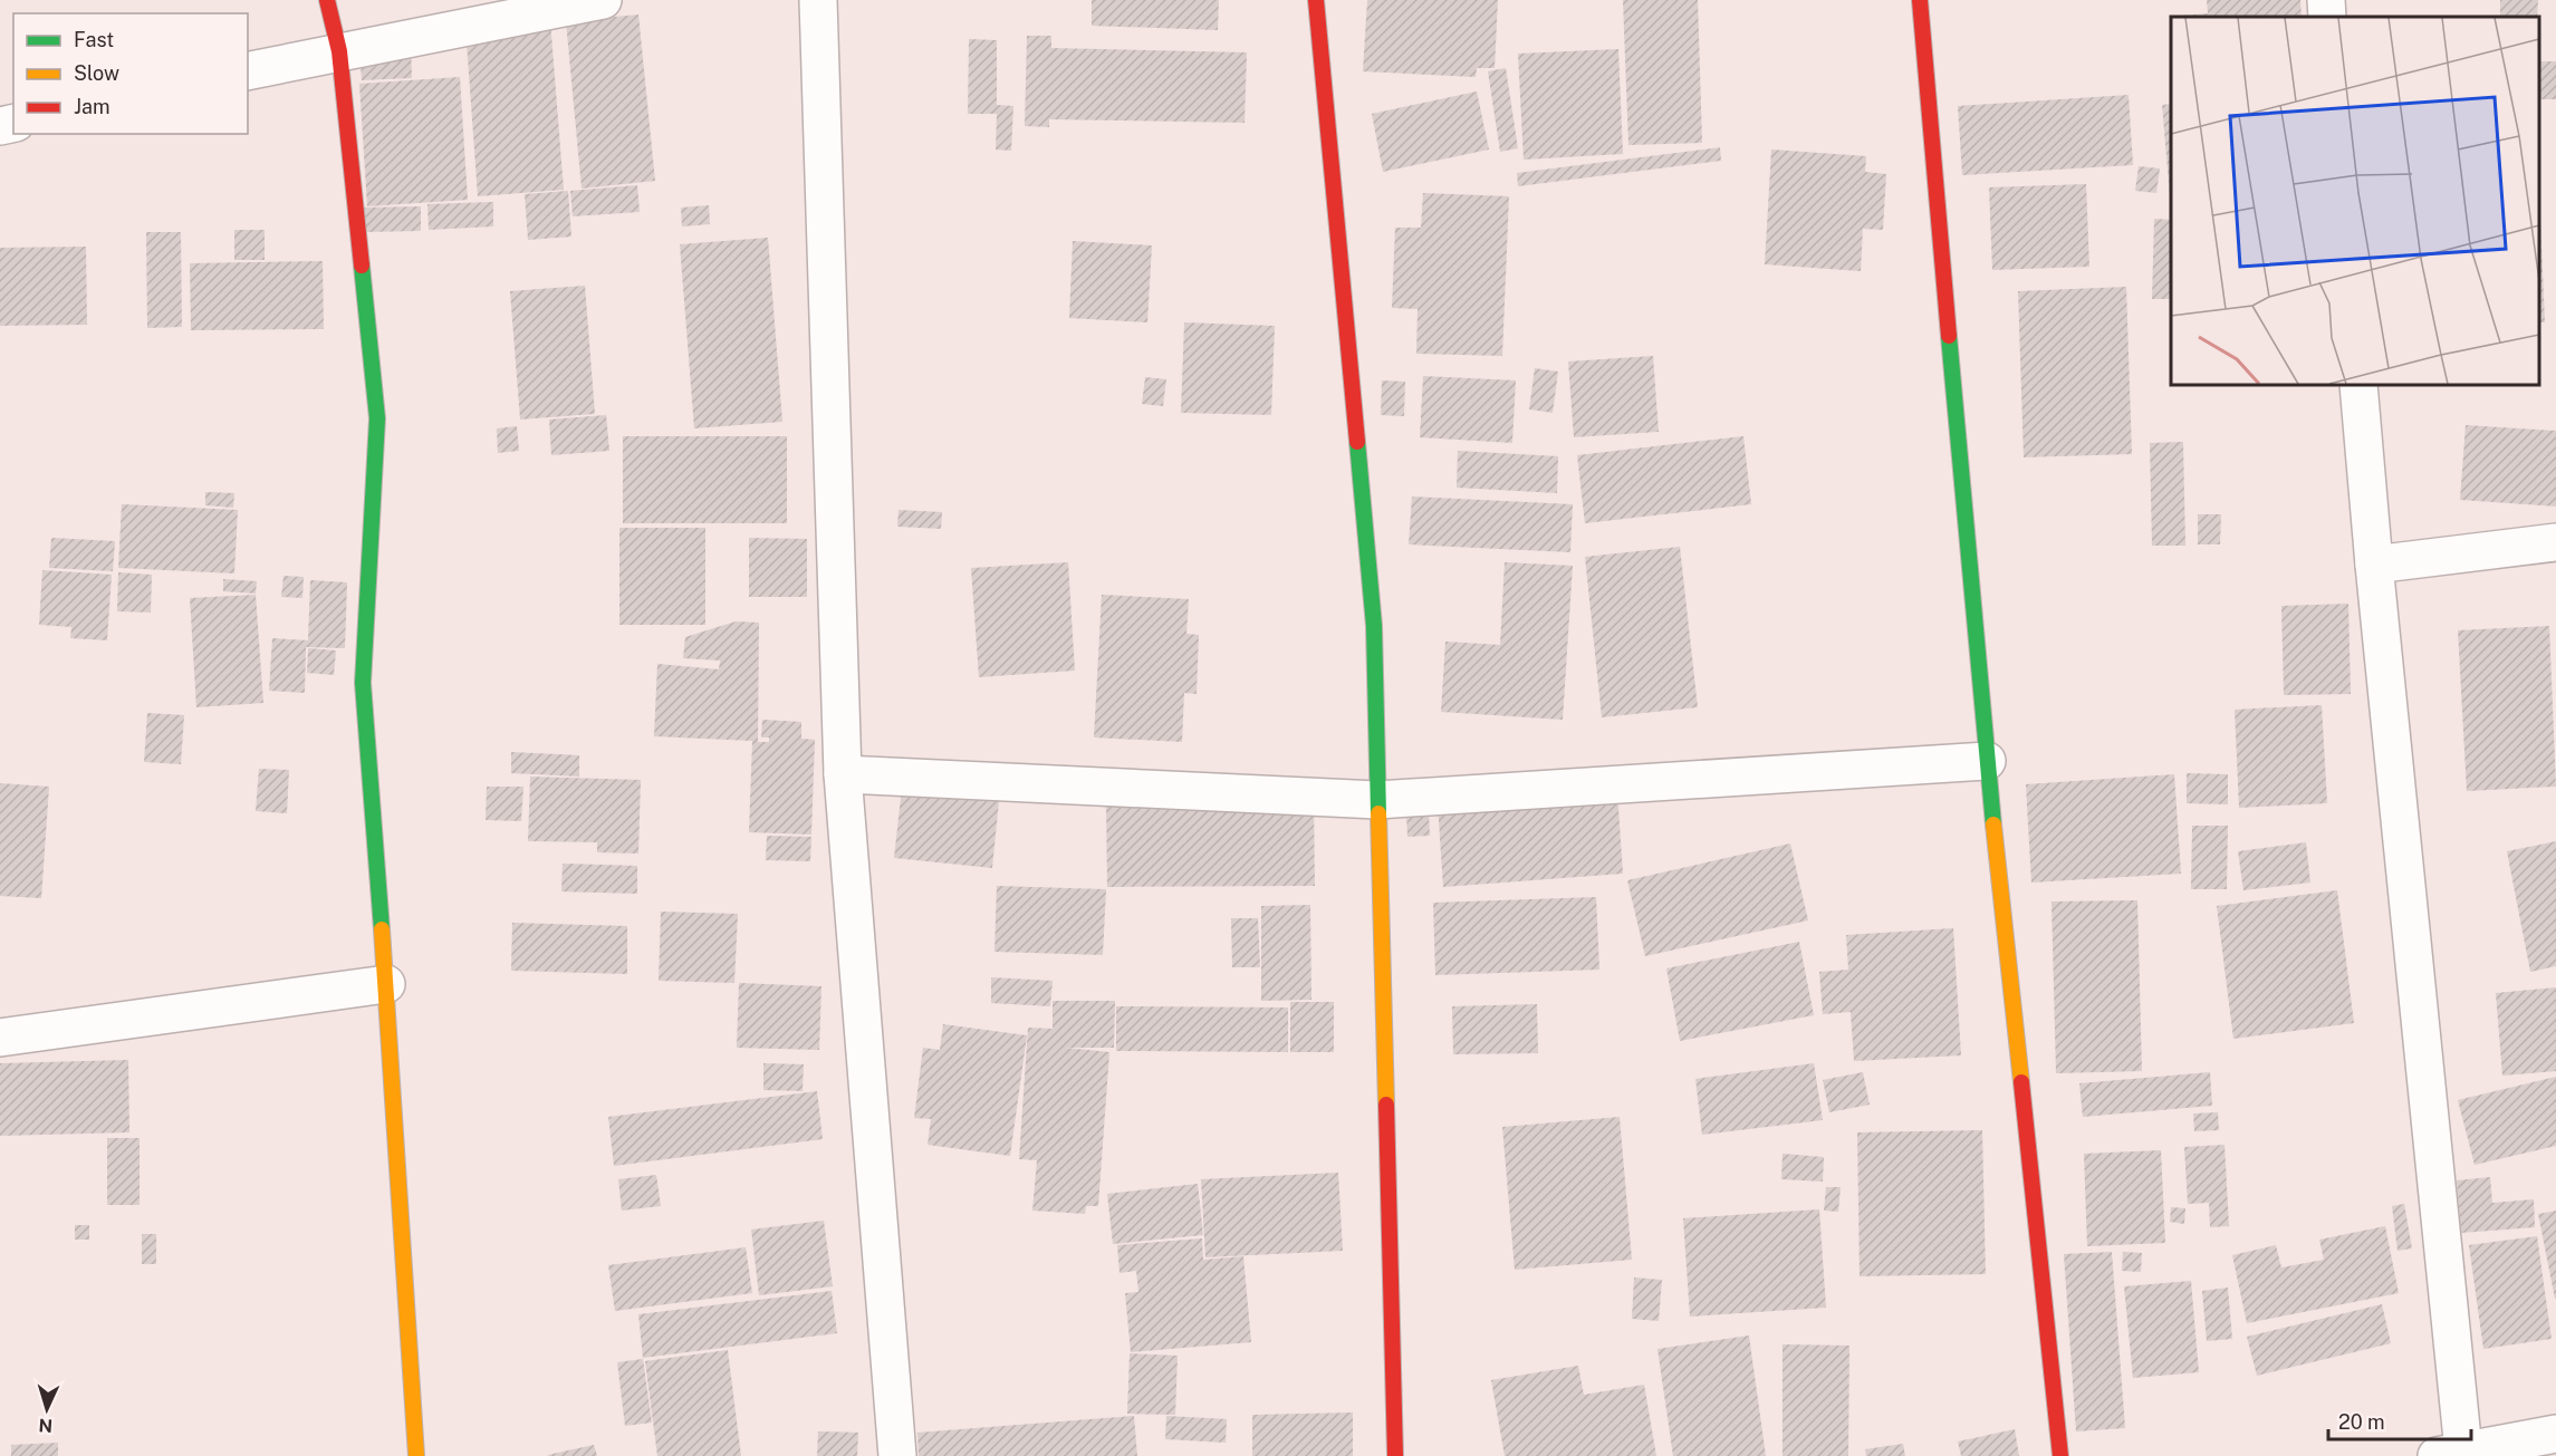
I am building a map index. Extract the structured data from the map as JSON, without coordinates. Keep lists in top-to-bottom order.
{
  "legend": ["Fast", "Slow", "Jam"],
  "scale_bar": "20 m",
  "north": "bottom"
}
